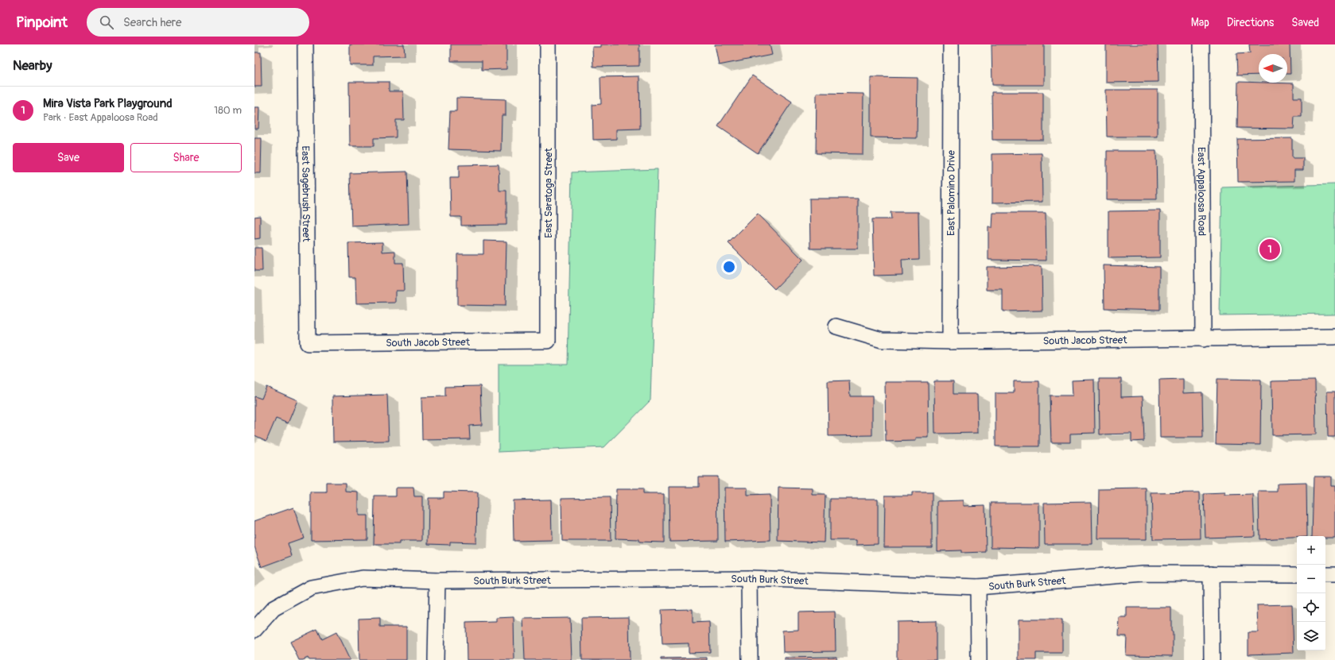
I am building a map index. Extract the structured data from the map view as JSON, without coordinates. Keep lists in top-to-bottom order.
{
  "streets": {
    "street": [
      "East Appaloosa Road",
      "East Saratoga Street",
      "East Palomino Drive",
      "East Sagebrush Street",
      "South Jacob Street",
      "South Burk Street"
    ]
  },
  "crossings": [
    ["East Appaloosa Road", "South Jacob Street"],
    ["East Saratoga Street", "South Jacob Street"],
    ["East Palomino Drive", "South Jacob Street"],
    ["East Sagebrush Street", "South Jacob Street"]
  ],
  "north": "left",
  "page": {
    "header": "Pinpoint",
    "search": "Search here",
    "nav": ["Map", "Directions", "Saved"],
    "heading": "Nearby",
    "list": [
      {
        "mark": "1",
        "name": "Mira Vista Park Playground",
        "note": "Park · East Appaloosa Road",
        "value": "180 m"
      }
    ],
    "buttons": ["Save", "Share"],
    "pins": "1",
    "map_buttons": ["+", "−"]
  }
}
